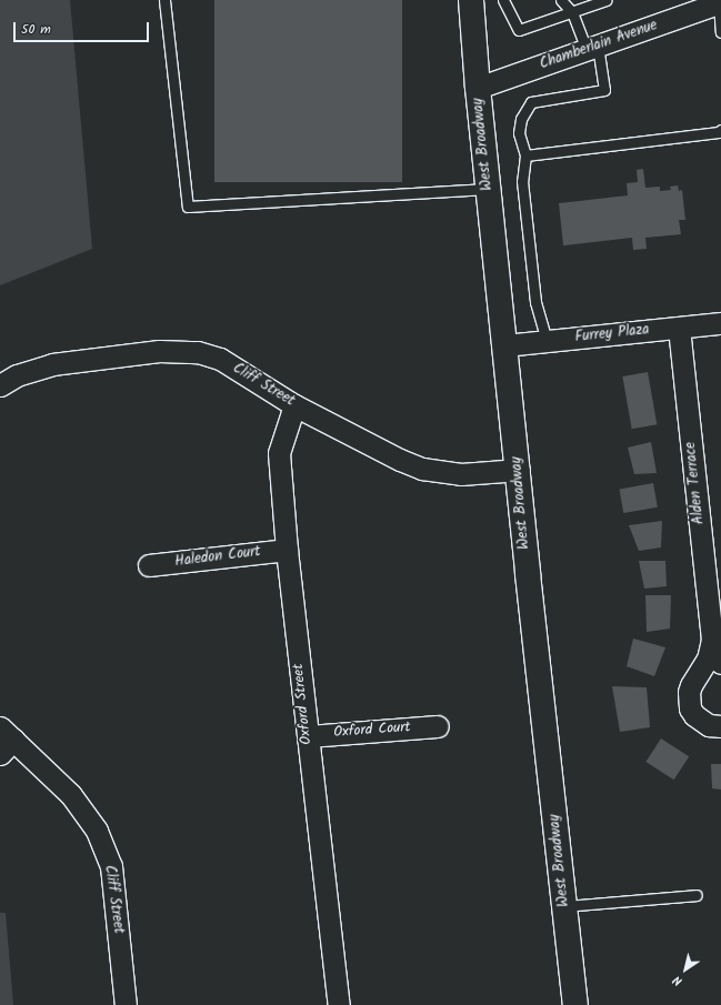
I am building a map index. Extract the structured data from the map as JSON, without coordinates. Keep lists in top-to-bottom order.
{
  "streets": {
    "main road": ["West Broadway"],
    "street": [
      "Chamberlain Avenue",
      "Furrey Plaza",
      "Cliff Street",
      "Alden Terrace",
      "Haledon Court",
      "Oxford Street",
      "Oxford Court"
    ]
  },
  "crossings": [
    ["Chamberlain Avenue", "West Broadway"],
    ["West Broadway", "Furrey Plaza"],
    ["West Broadway", "Cliff Street"],
    ["Furrey Plaza", "Alden Terrace"],
    ["Cliff Street", "Oxford Street"],
    ["Haledon Court", "Oxford Street"],
    ["Oxford Street", "Oxford Court"]
  ],
  "scale_bar": "50 m",
  "north": "bottom left"
}
